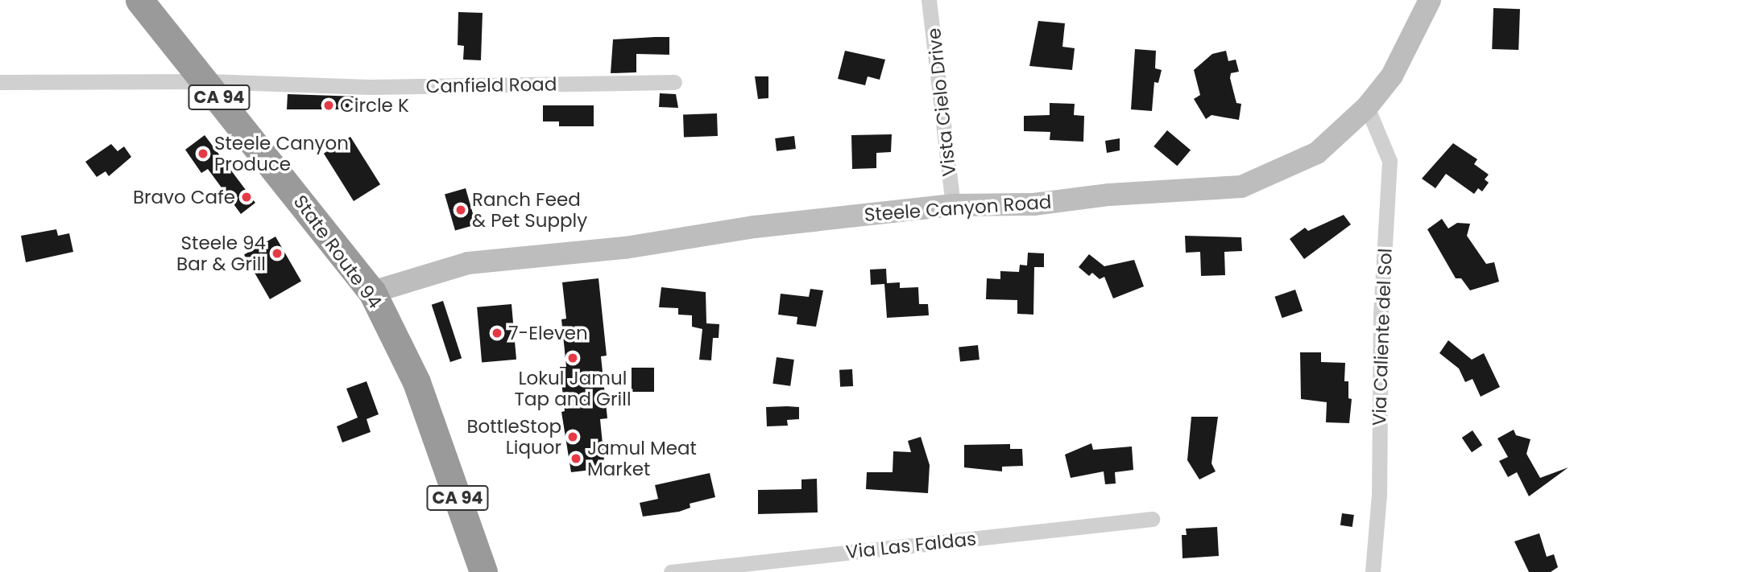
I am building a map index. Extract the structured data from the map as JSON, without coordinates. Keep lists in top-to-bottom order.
{
  "streets": {
    "highway": ["CA 94", "State Route 94"],
    "street": [
      "Canfield Road",
      "Vista Cielo Drive",
      "Steele Canyon Road",
      "Via Caliente del Sol",
      "Via Las Faldas"
    ]
  },
  "crossings": [
    ["Canfield Road", "State Route 94"],
    ["Vista Cielo Drive", "Steele Canyon Road"],
    ["Steele Canyon Road", "State Route 94"],
    ["Steele Canyon Road", "Via Caliente del Sol"]
  ],
  "places": [
    "Circle K",
    "Steele Canyon Produce",
    "Bravo Cafe",
    "Ranch Feed & Pet Supply",
    "Steele 94 Bar & Grill",
    "7-Eleven",
    "Lokul Jamul Tap and Grill",
    "BottleStop Liquor",
    "Jamul Meat Market"
  ]
}
